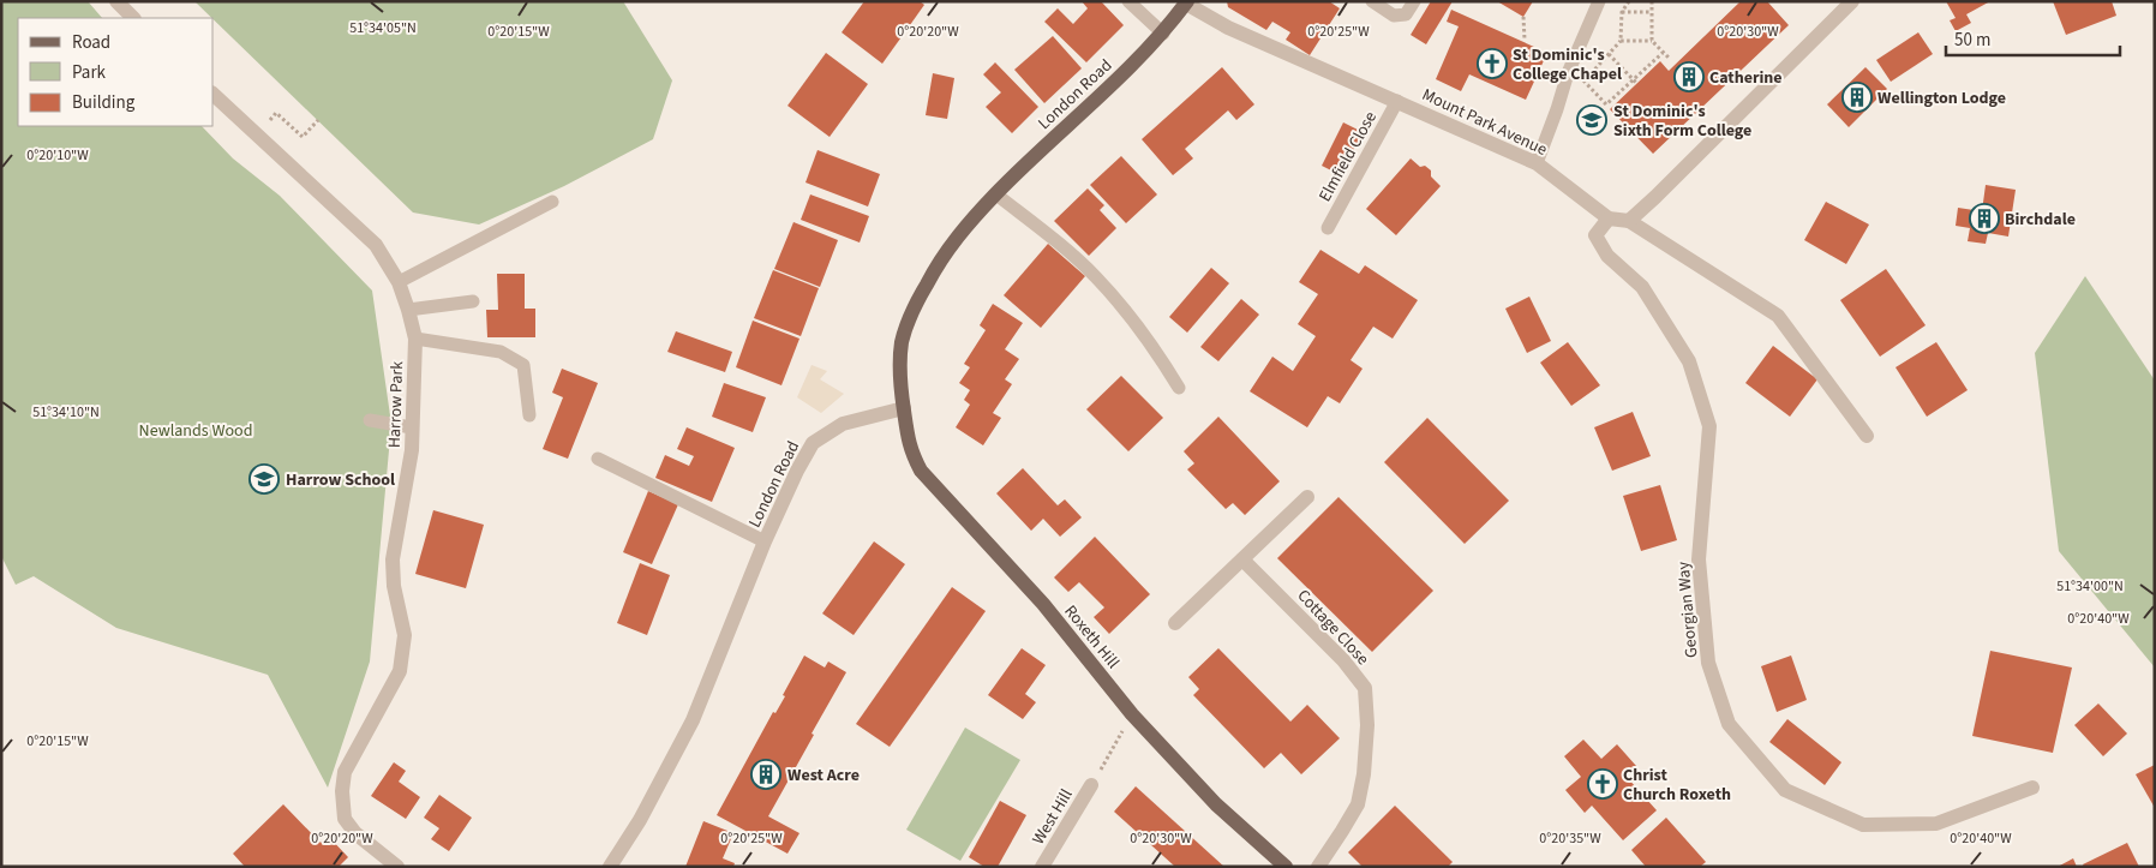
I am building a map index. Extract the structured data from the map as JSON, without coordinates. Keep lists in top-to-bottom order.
{
  "streets": {
    "main road": ["London Road", "Roxeth Hill"],
    "street": [
      "Mount Park Avenue",
      "Harrow Park",
      "Georgian Way",
      "Cottage Close",
      "West Hill"
    ],
    "lane": ["Elmfield Close"]
  },
  "crossings": [
    ["London Road", "Mount Park Avenue"],
    ["London Road", "Roxeth Hill"],
    ["Mount Park Avenue", "Elmfield Close"],
    ["Mount Park Avenue", "Georgian Way"]
  ],
  "parks": ["Newlands Wood"],
  "places": {
    "church": ["St Dominic's College Chapel", "Christ Church Roxeth"],
    "building": [
      "Catherine",
      "Wellington Lodge",
      "Birchdale",
      "West Acre"
    ],
    "school or university": ["St Dominic's Sixth Form College", "Harrow School"]
  },
  "legend": ["Road", "Park", "Building"],
  "scale_bar": "50 m",
  "coordinates": [
    "51°34'05\"N",
    "0°20'15\"W",
    "0°20'20\"W",
    "0°20'25\"W",
    "0°20'30\"W",
    "0°20'10\"W",
    "51°34'10\"N",
    "51°34'00\"N",
    "0°20'40\"W",
    "0°20'35\"W"
  ]
}
